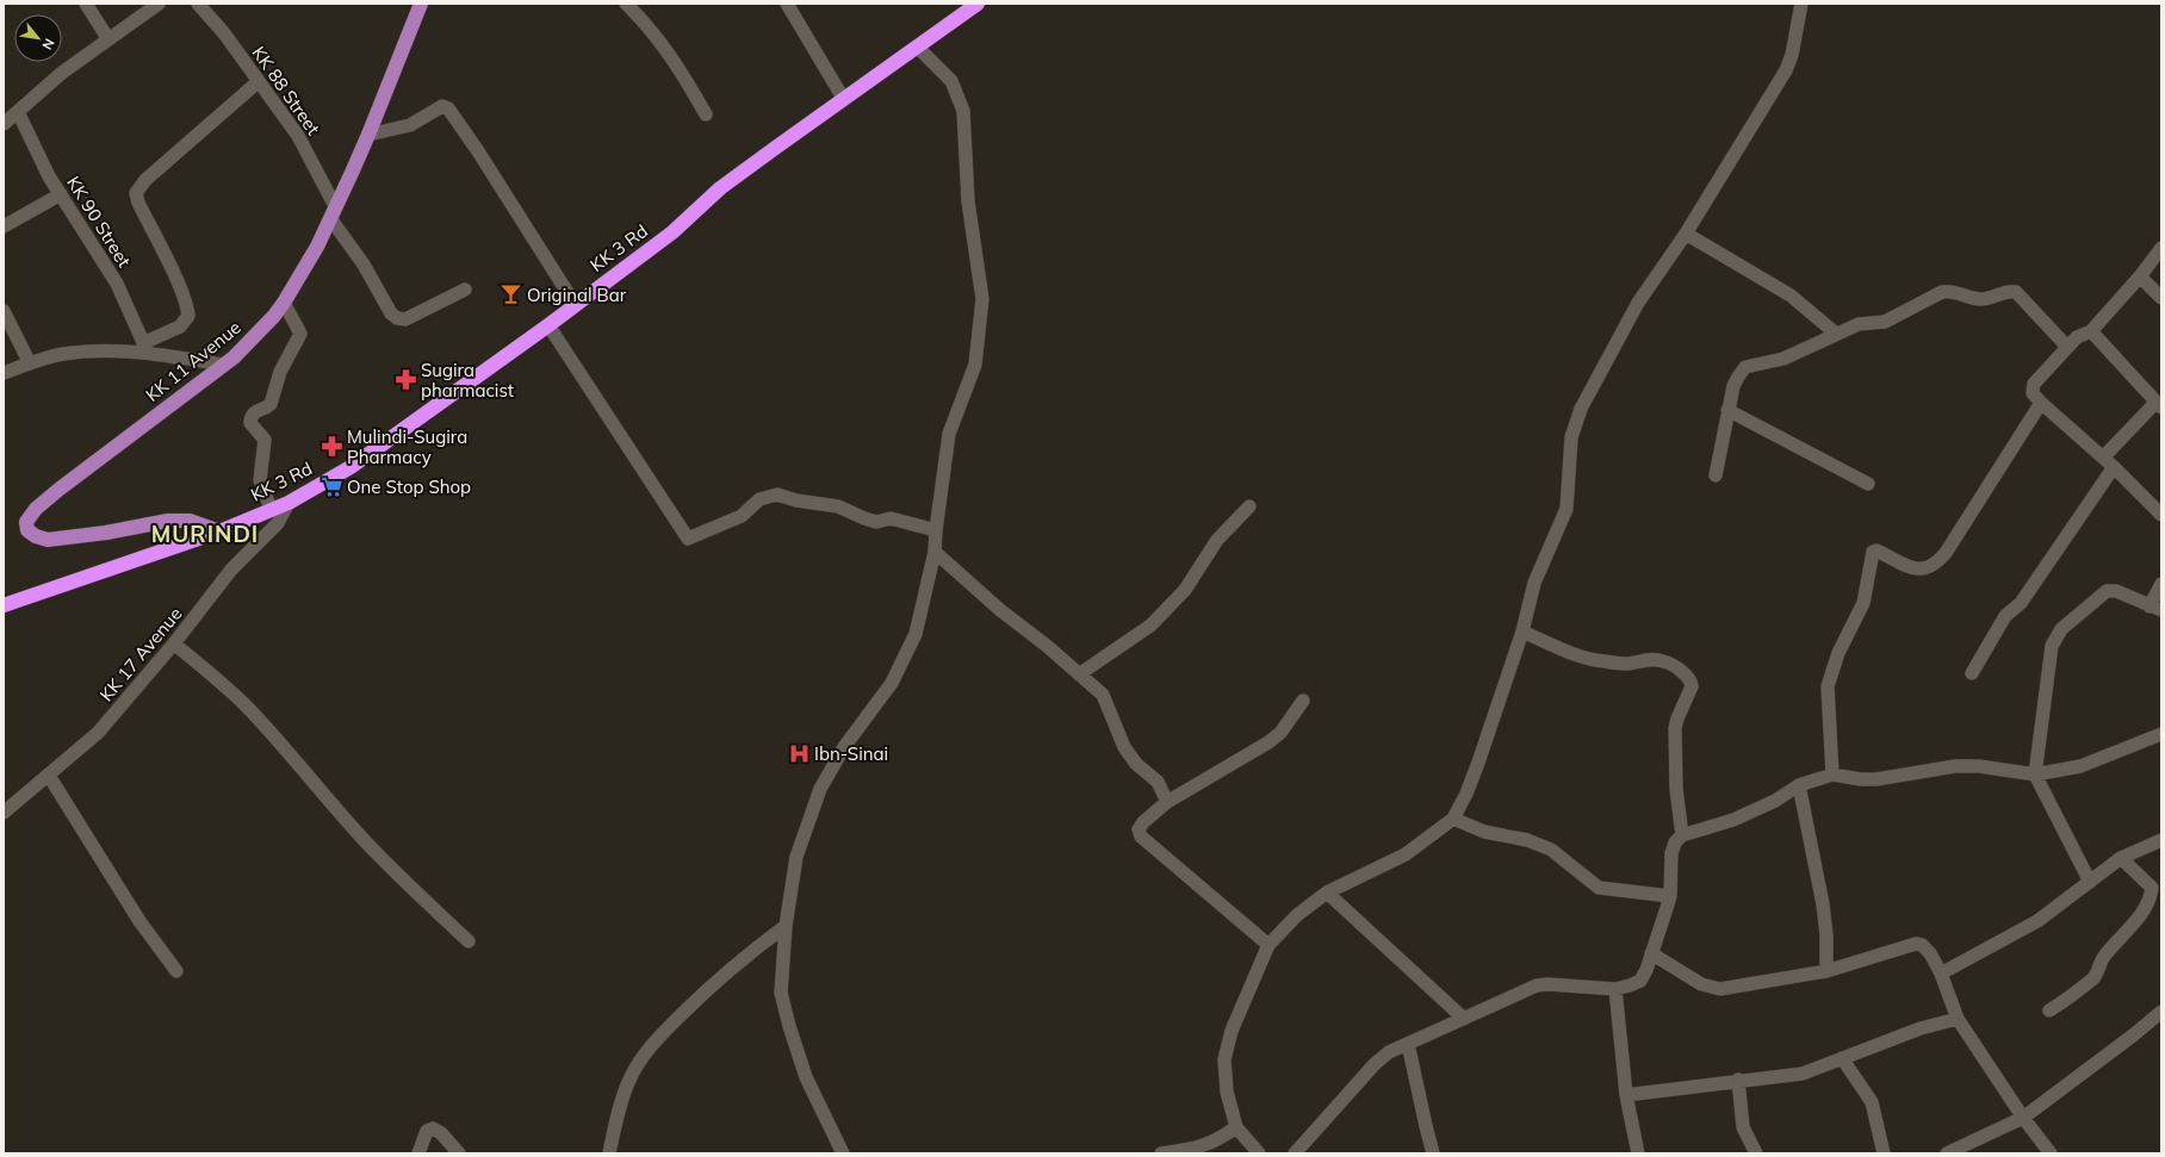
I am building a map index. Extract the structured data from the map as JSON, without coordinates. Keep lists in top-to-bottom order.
{
  "streets": {
    "highway": ["KK 3 Rd"],
    "main road": ["KK 11 Avenue"],
    "street": ["KK 88 Street", "KK 90 Street", "KK 17 Avenue"]
  },
  "crossings": [
    ["KK 88 Street", "KK 11 Avenue"],
    ["KK 3 Rd", "KK 11 Avenue"],
    ["KK 3 Rd", "KK 17 Avenue"]
  ],
  "districts": ["MURINDI"],
  "places": {
    "bar": ["Original Bar"],
    "pharmacy": ["Sugira pharmacist", "Mulindi-Sugira Pharmacy"],
    "supermarket": ["One Stop Shop"],
    "hospital": ["Ibn-Sinai"]
  },
  "north": "bottom right"
}
